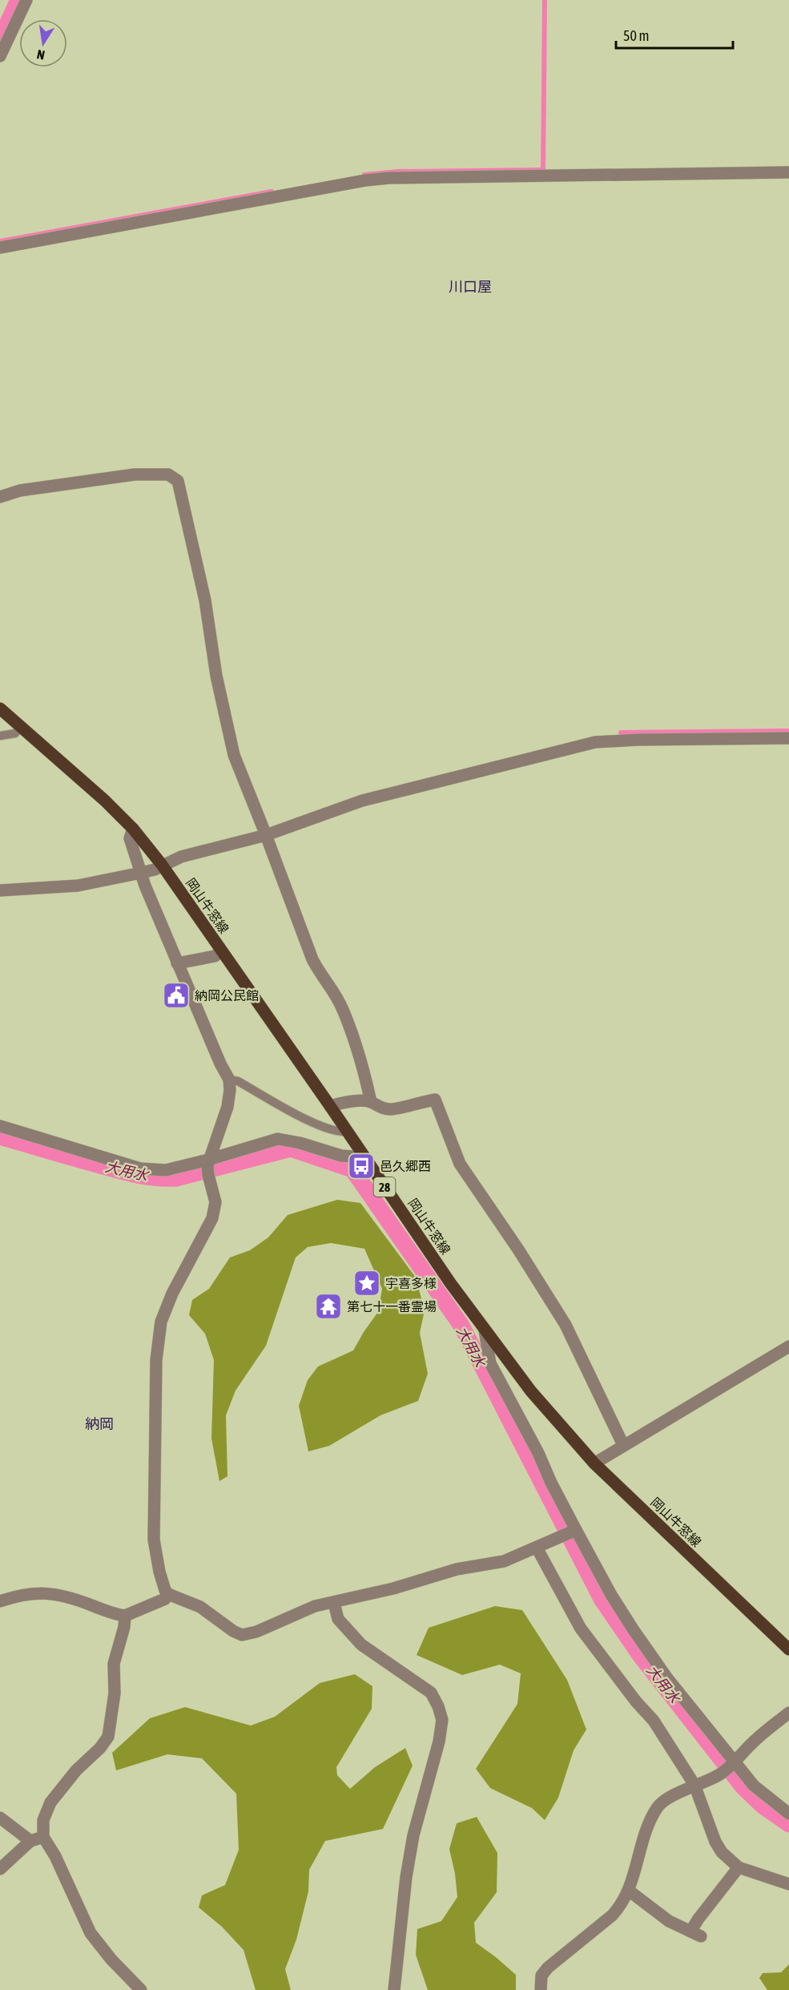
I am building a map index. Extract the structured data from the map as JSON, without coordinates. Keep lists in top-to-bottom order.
{
  "streets": {
    "main road": ["岡山牛窓線", "28"]
  },
  "districts": ["川口屋", "納岡"],
  "water": ["大用水"],
  "places": {
    "public building": ["納岡公民館"],
    "bus stop": ["邑久郷西"],
    "place": ["宇喜多様"],
    "temple": ["第七十一番霊場"]
  },
  "scale_bar": "50 m",
  "north": "bottom"
}
